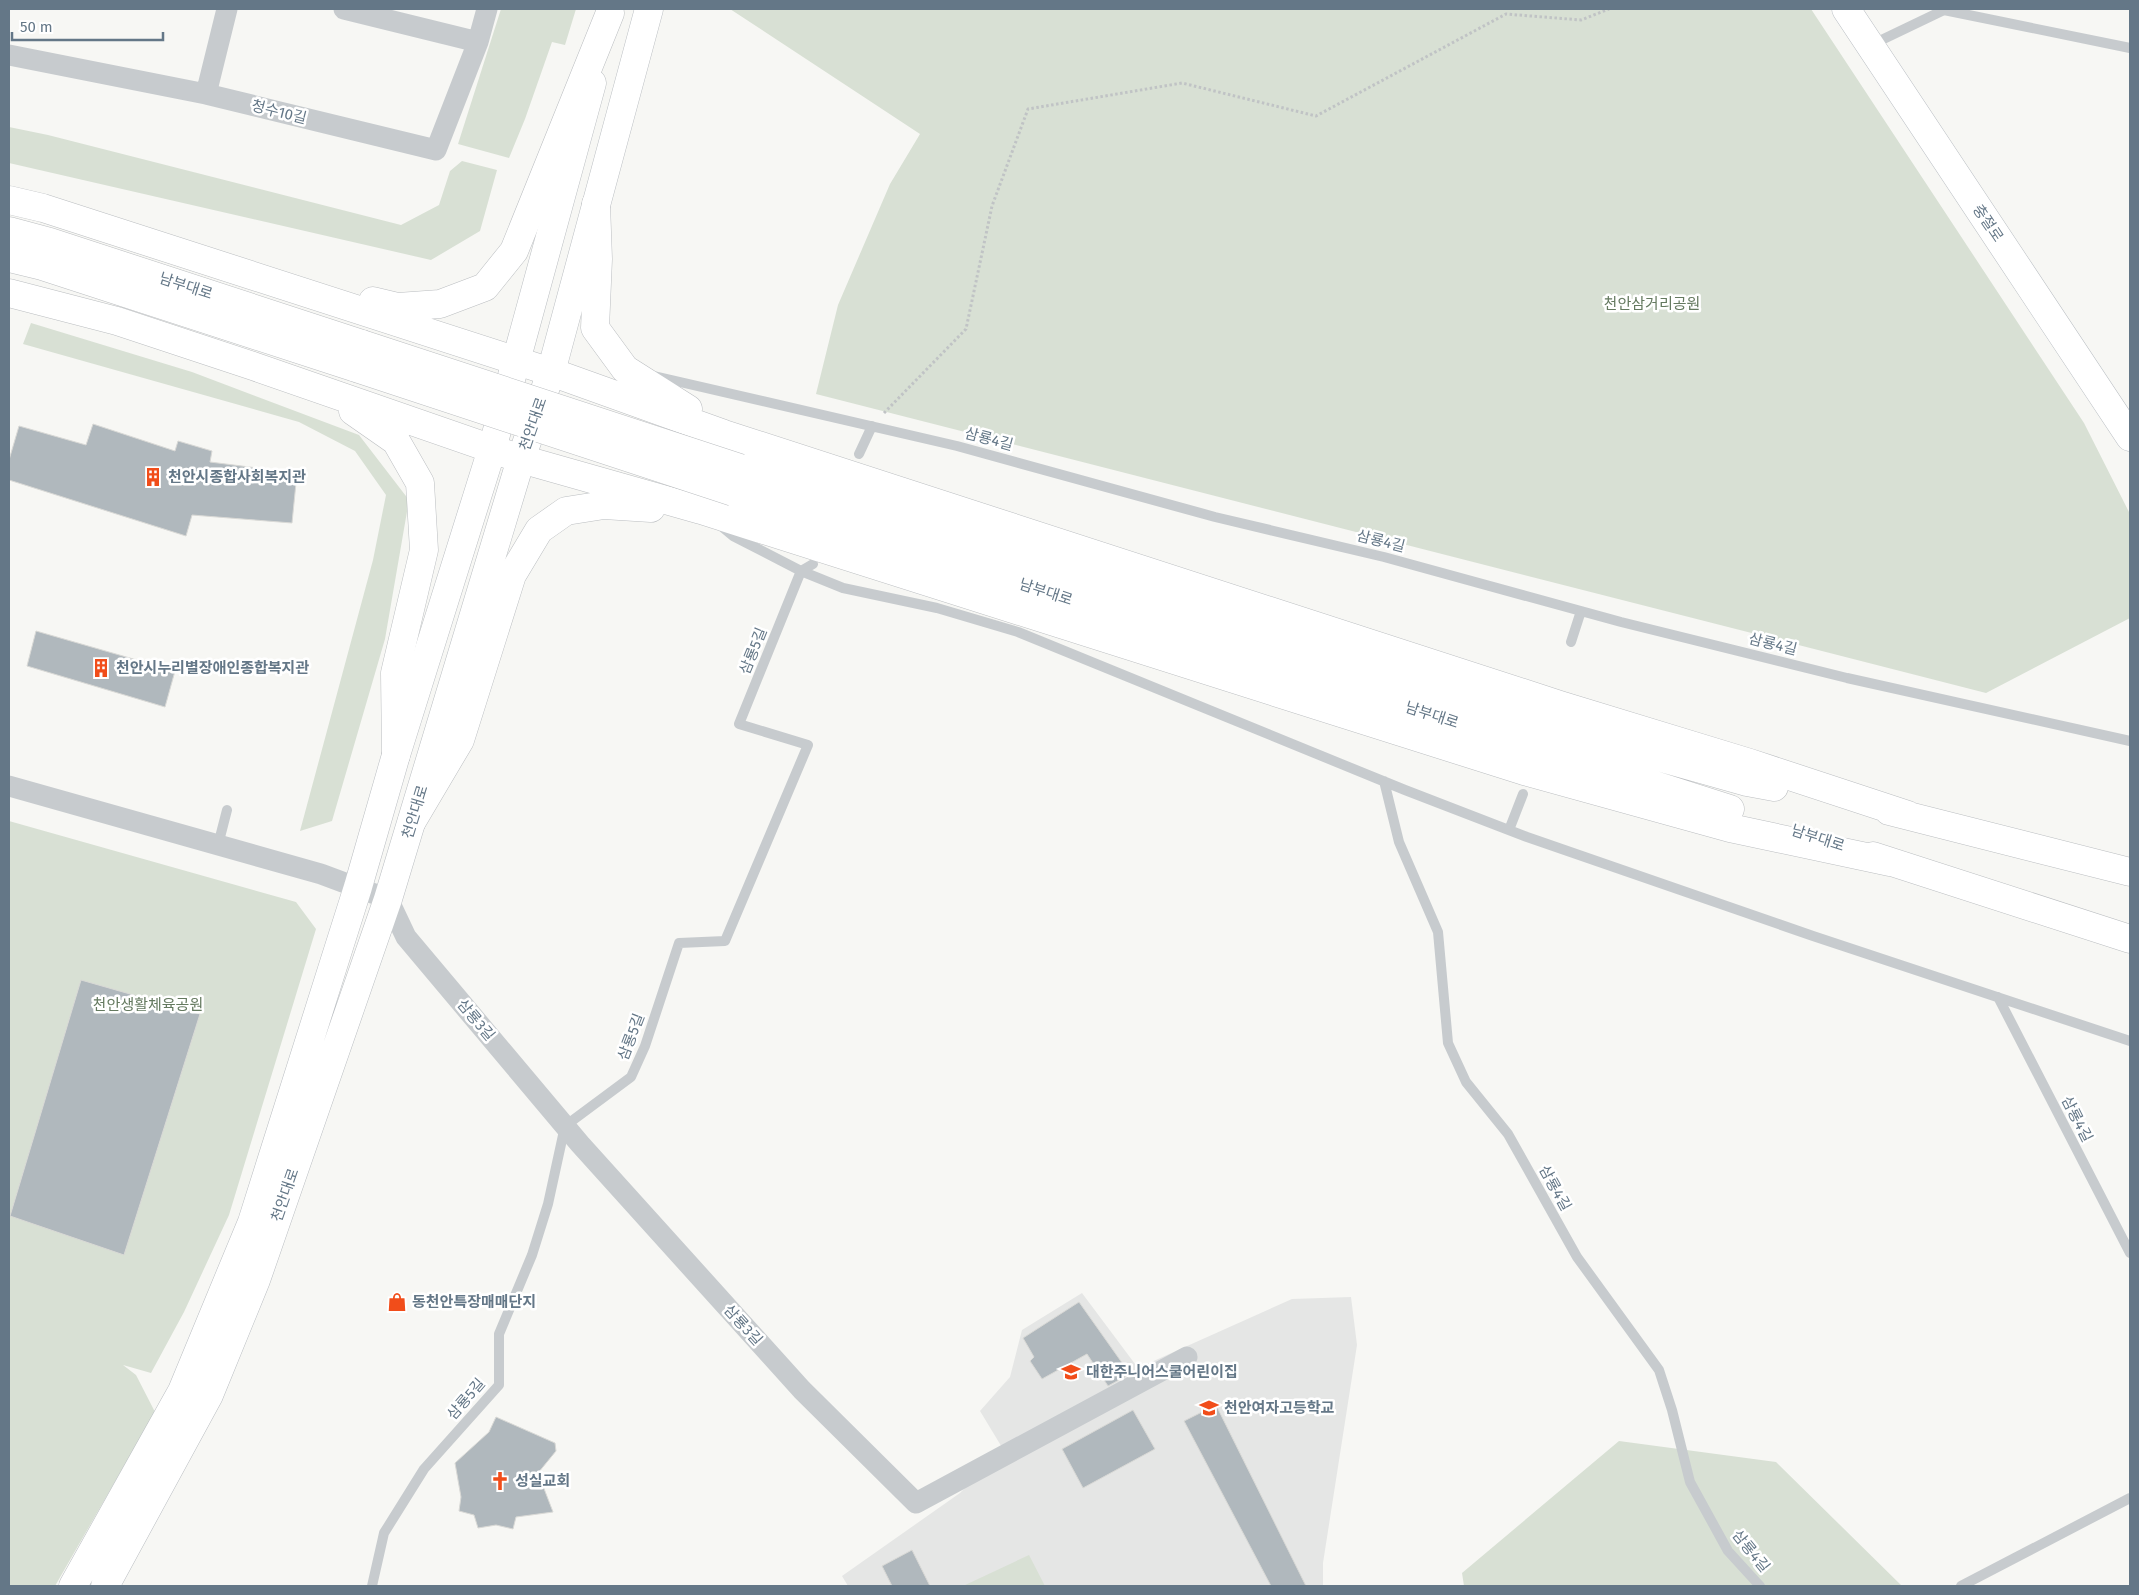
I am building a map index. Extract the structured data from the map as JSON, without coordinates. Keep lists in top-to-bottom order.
{
  "streets": {
    "main road": ["충절로", "남부대로", "천안대로"],
    "street": ["청수10길", "삼룡3길"],
    "lane": ["삼룡4길", "삼룡5길"]
  },
  "crossings": [
    ["천안대로", "삼룡3길"],
    ["삼룡5길", "삼룡3길"]
  ],
  "parks": ["천안삼거리공원", "천안생활체육공원"],
  "places": {
    "building": ["천안시종합사회복지관", "천안시누리별장애인종합복지관"],
    "shop": ["동천안특장매매단지"],
    "school or university": ["대한주니어스쿨어린이집", "천안여자고등학교"],
    "church": ["성실교회"]
  },
  "scale_bar": "50 m"
}
